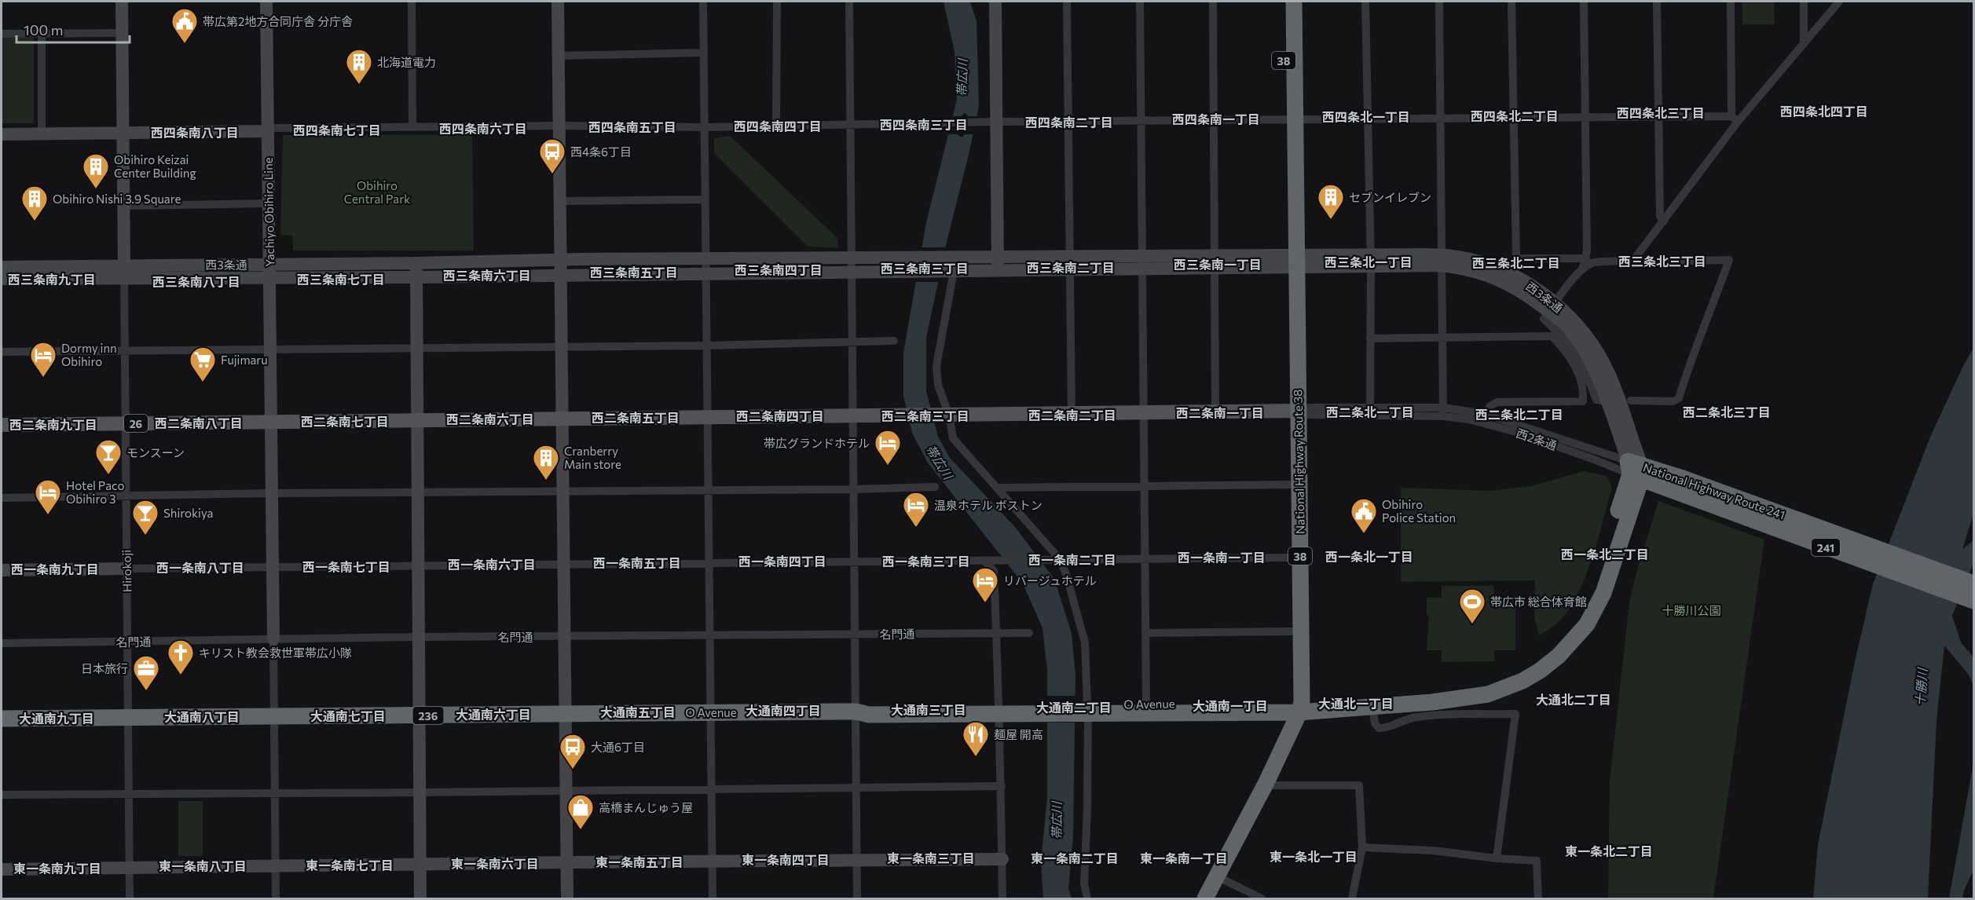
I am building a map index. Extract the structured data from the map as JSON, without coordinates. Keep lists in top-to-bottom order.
{
  "streets": {
    "highway": [
      "38",
      "National Highway Route 38",
      "National Highway Route 241",
      "241",
      "O Avenue",
      "236"
    ],
    "main road": ["26"],
    "street": [
      "Yachiyo Obihiro Line",
      "西3条通",
      "西2条通",
      "Hirokoji",
      "名門通"
    ]
  },
  "crossings": [
    ["Yachiyo Obihiro Line", "西3条通"],
    ["Yachiyo Obihiro Line", "26"],
    ["Yachiyo Obihiro Line", "名門通"],
    ["西3条通", "西2条通"],
    ["西3条通", "National Highway Route 38"],
    ["西3条通", "National Highway Route 241"],
    ["西3条通", "Hirokoji"],
    ["26", "西2条通"],
    ["26", "National Highway Route 38"],
    ["26", "Hirokoji"],
    ["西2条通", "National Highway Route 38"],
    ["西2条通", "National Highway Route 241"],
    ["National Highway Route 38", "National Highway Route 241"],
    ["National Highway Route 38", "O Avenue"],
    ["National Highway Route 241", "O Avenue"],
    ["Hirokoji", "名門通"],
    ["Hirokoji", "O Avenue"]
  ],
  "districts": [
    "西四条北四丁目",
    "西四条北三丁目",
    "西四条北二丁目",
    "西四条北一丁目",
    "西四条南一丁目",
    "西四条南二丁目",
    "西四条南三丁目",
    "西四条南四丁目",
    "西四条南五丁目",
    "西四条南六丁目",
    "西四条南七丁目",
    "西四条南八丁目",
    "西三条北三丁目",
    "西三条北一丁目",
    "西三条北二丁目",
    "西三条南一丁目",
    "西三条南二丁目",
    "西三条南三丁目",
    "西三条南四丁目",
    "西三条南五丁目",
    "西三条南六丁目",
    "西三条南九丁目",
    "西三条南七丁目",
    "西三条南八丁目",
    "西二条北一丁目",
    "西二条北三丁目",
    "西二条南一丁目",
    "西二条北二丁目",
    "西二条南二丁目",
    "西二条南四丁目",
    "西二条南三丁目",
    "西二条南五丁目",
    "西二条南六丁目",
    "西二条南七丁目",
    "西二条南八丁目",
    "西二条南九丁目",
    "西一条北二丁目",
    "西一条北一丁目",
    "西一条南一丁目",
    "西一条南二丁目",
    "西一条南四丁目",
    "西一条南三丁目",
    "西一条南五丁目",
    "西一条南六丁目",
    "西一条南七丁目",
    "西一条南八丁目",
    "西一条南九丁目",
    "大通北二丁目",
    "大通北一丁目",
    "大通南一丁目",
    "大通南二丁目",
    "大通南三丁目",
    "大通南四丁目",
    "大通南五丁目",
    "大通南六丁目",
    "大通南七丁目",
    "大通南八丁目",
    "大通南九丁目",
    "東一条北二丁目",
    "東一条北一丁目",
    "東一条南三丁目",
    "東一条南二丁目",
    "東一条南一丁目",
    "東一条南四丁目",
    "東一条南五丁目",
    "東一条南六丁目",
    "東一条南七丁目",
    "東一条南八丁目",
    "東一条南九丁目"
  ],
  "water": ["帯広川", "十勝川"],
  "parks": ["Obihiro Central Park", "十勝川公園"],
  "places": {
    "public building": ["帯広第2地方合同庁舎 分庁舎", "Obihiro Police Station"],
    "building": [
      "北海道電力",
      "Obihiro Keizai Center Building",
      "セブンイレブン",
      "Obihiro Nishi 3.9 Square",
      "Cranberry Main store"
    ],
    "bus stop": ["西4条6丁目", "大通6丁目"],
    "hotel": [
      "Dormy inn Obihiro",
      "帯広グランドホテル",
      "Hotel Paco Obihiro 3",
      "温泉ホテル ボストン",
      "リバージュホテル"
    ],
    "supermarket": ["Fujimaru"],
    "bar": ["モンスーン", "Shirokiya"],
    "sports": ["帯広市 総合体育館"],
    "church": ["キリスト教会救世軍帯広小隊"],
    "office": ["日本旅行"],
    "restaurant": ["麺屋 開高"],
    "shop": ["高橋まんじゅう屋"]
  },
  "scale_bar": "100 m"
}
